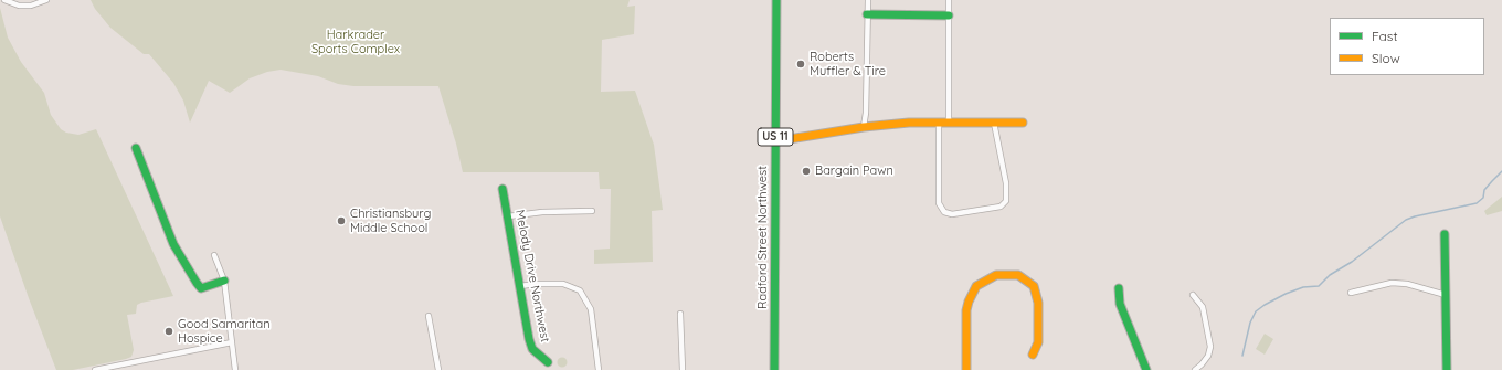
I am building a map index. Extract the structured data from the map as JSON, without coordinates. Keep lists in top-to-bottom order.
{
  "streets": {
    "street": ["US 11", "Radford Street Northwest", "Melody Drive Northwest"]
  },
  "parks": ["Harkrader Sports Complex"],
  "places": [
    "Roberts Muffler & Tire",
    "Bargain Pawn",
    "Christiansburg Middle School",
    "Good Samaritan Hospice"
  ],
  "legend": ["Fast", "Slow"]
}
